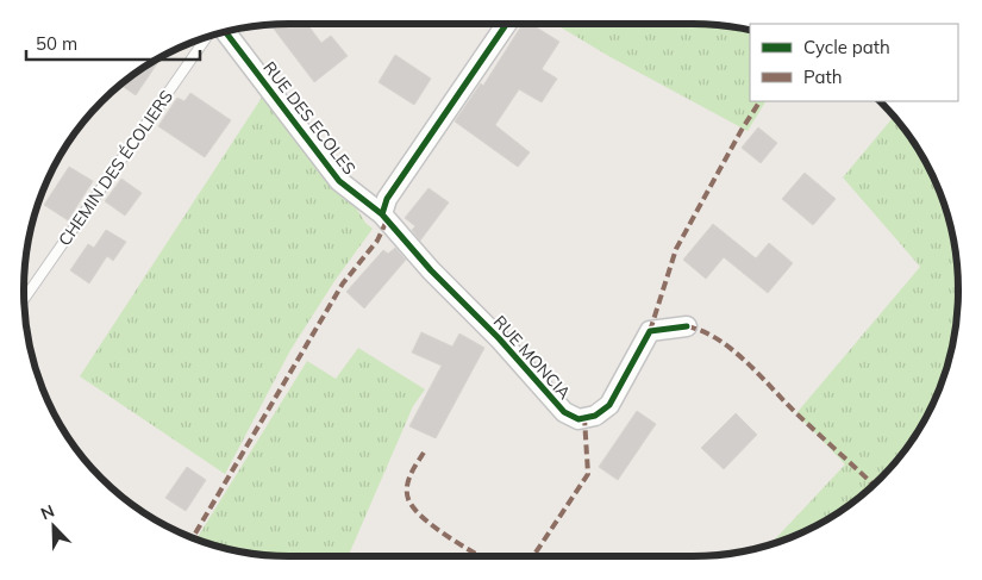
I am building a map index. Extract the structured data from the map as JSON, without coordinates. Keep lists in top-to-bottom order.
{
  "streets": {
    "street": ["RUE DES ECOLES", "RUE MONCIA"],
    "lane": ["CHEMIN DES ÉCOLIERS"]
  },
  "crossings": [
    ["RUE DES ECOLES", "RUE MONCIA"]
  ],
  "legend": ["Cycle path", "Path"],
  "scale_bar": "50 m",
  "north": "top left"
}
